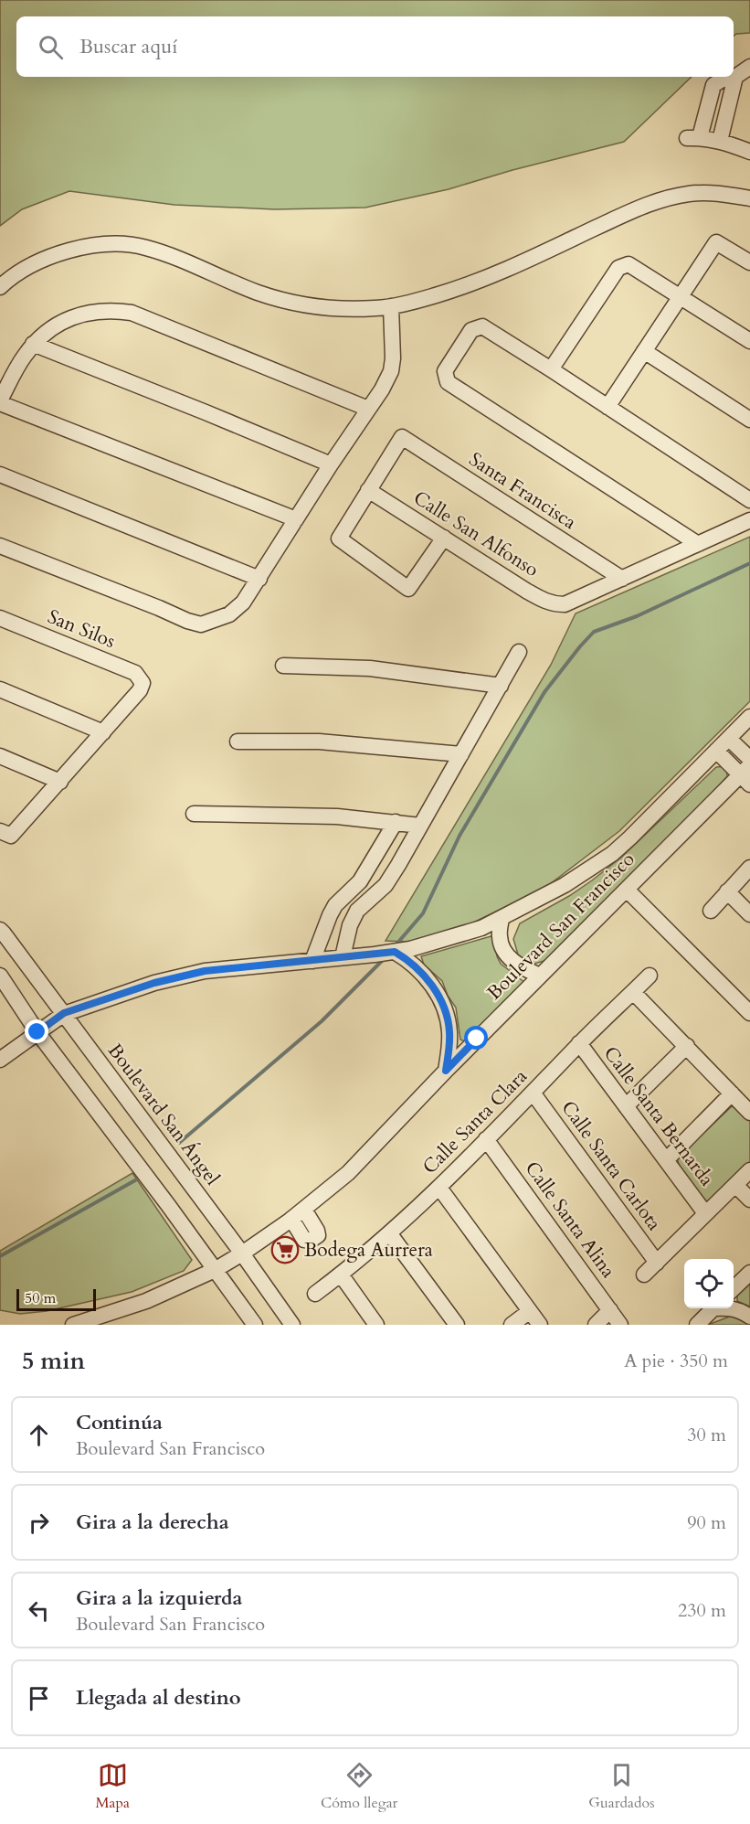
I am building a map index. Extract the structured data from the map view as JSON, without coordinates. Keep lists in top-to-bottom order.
{
  "streets": {
    "street": [
      "Santa Francisca",
      "Calle San Alfonso",
      "San Silos",
      "Boulevard San Francisco",
      "Boulevard San Ángel",
      "Calle Santa Bernarda",
      "Calle Santa Clara",
      "Calle Santa Carlota",
      "Calle Santa Alina"
    ]
  },
  "crossings": [
    ["Santa Francisca", "Calle San Alfonso"],
    ["Boulevard San Francisco", "Boulevard San Ángel"],
    ["Calle Santa Bernarda", "Calle Santa Clara"],
    ["Calle Santa Clara", "Calle Santa Carlota"],
    ["Calle Santa Clara", "Calle Santa Alina"]
  ],
  "places": {
    "supermarket": ["Bodega Aurrera"]
  },
  "scale_bar": "50 m",
  "page": {
    "search": "Buscar aquí",
    "scale": "50 m",
    "heading": ["5 min", "A pie · 350 m"],
    "list": [
      ["Continúa", "Boulevard San Francisco", "30 m"],
      ["Gira a la derecha", "90 m"],
      ["Gira a la izquierda", "Boulevard San Francisco", "230 m"],
      "Llegada al destino"
    ],
    "nav": ["Mapa", "Cómo llegar", "Guardados"]
  }
}
